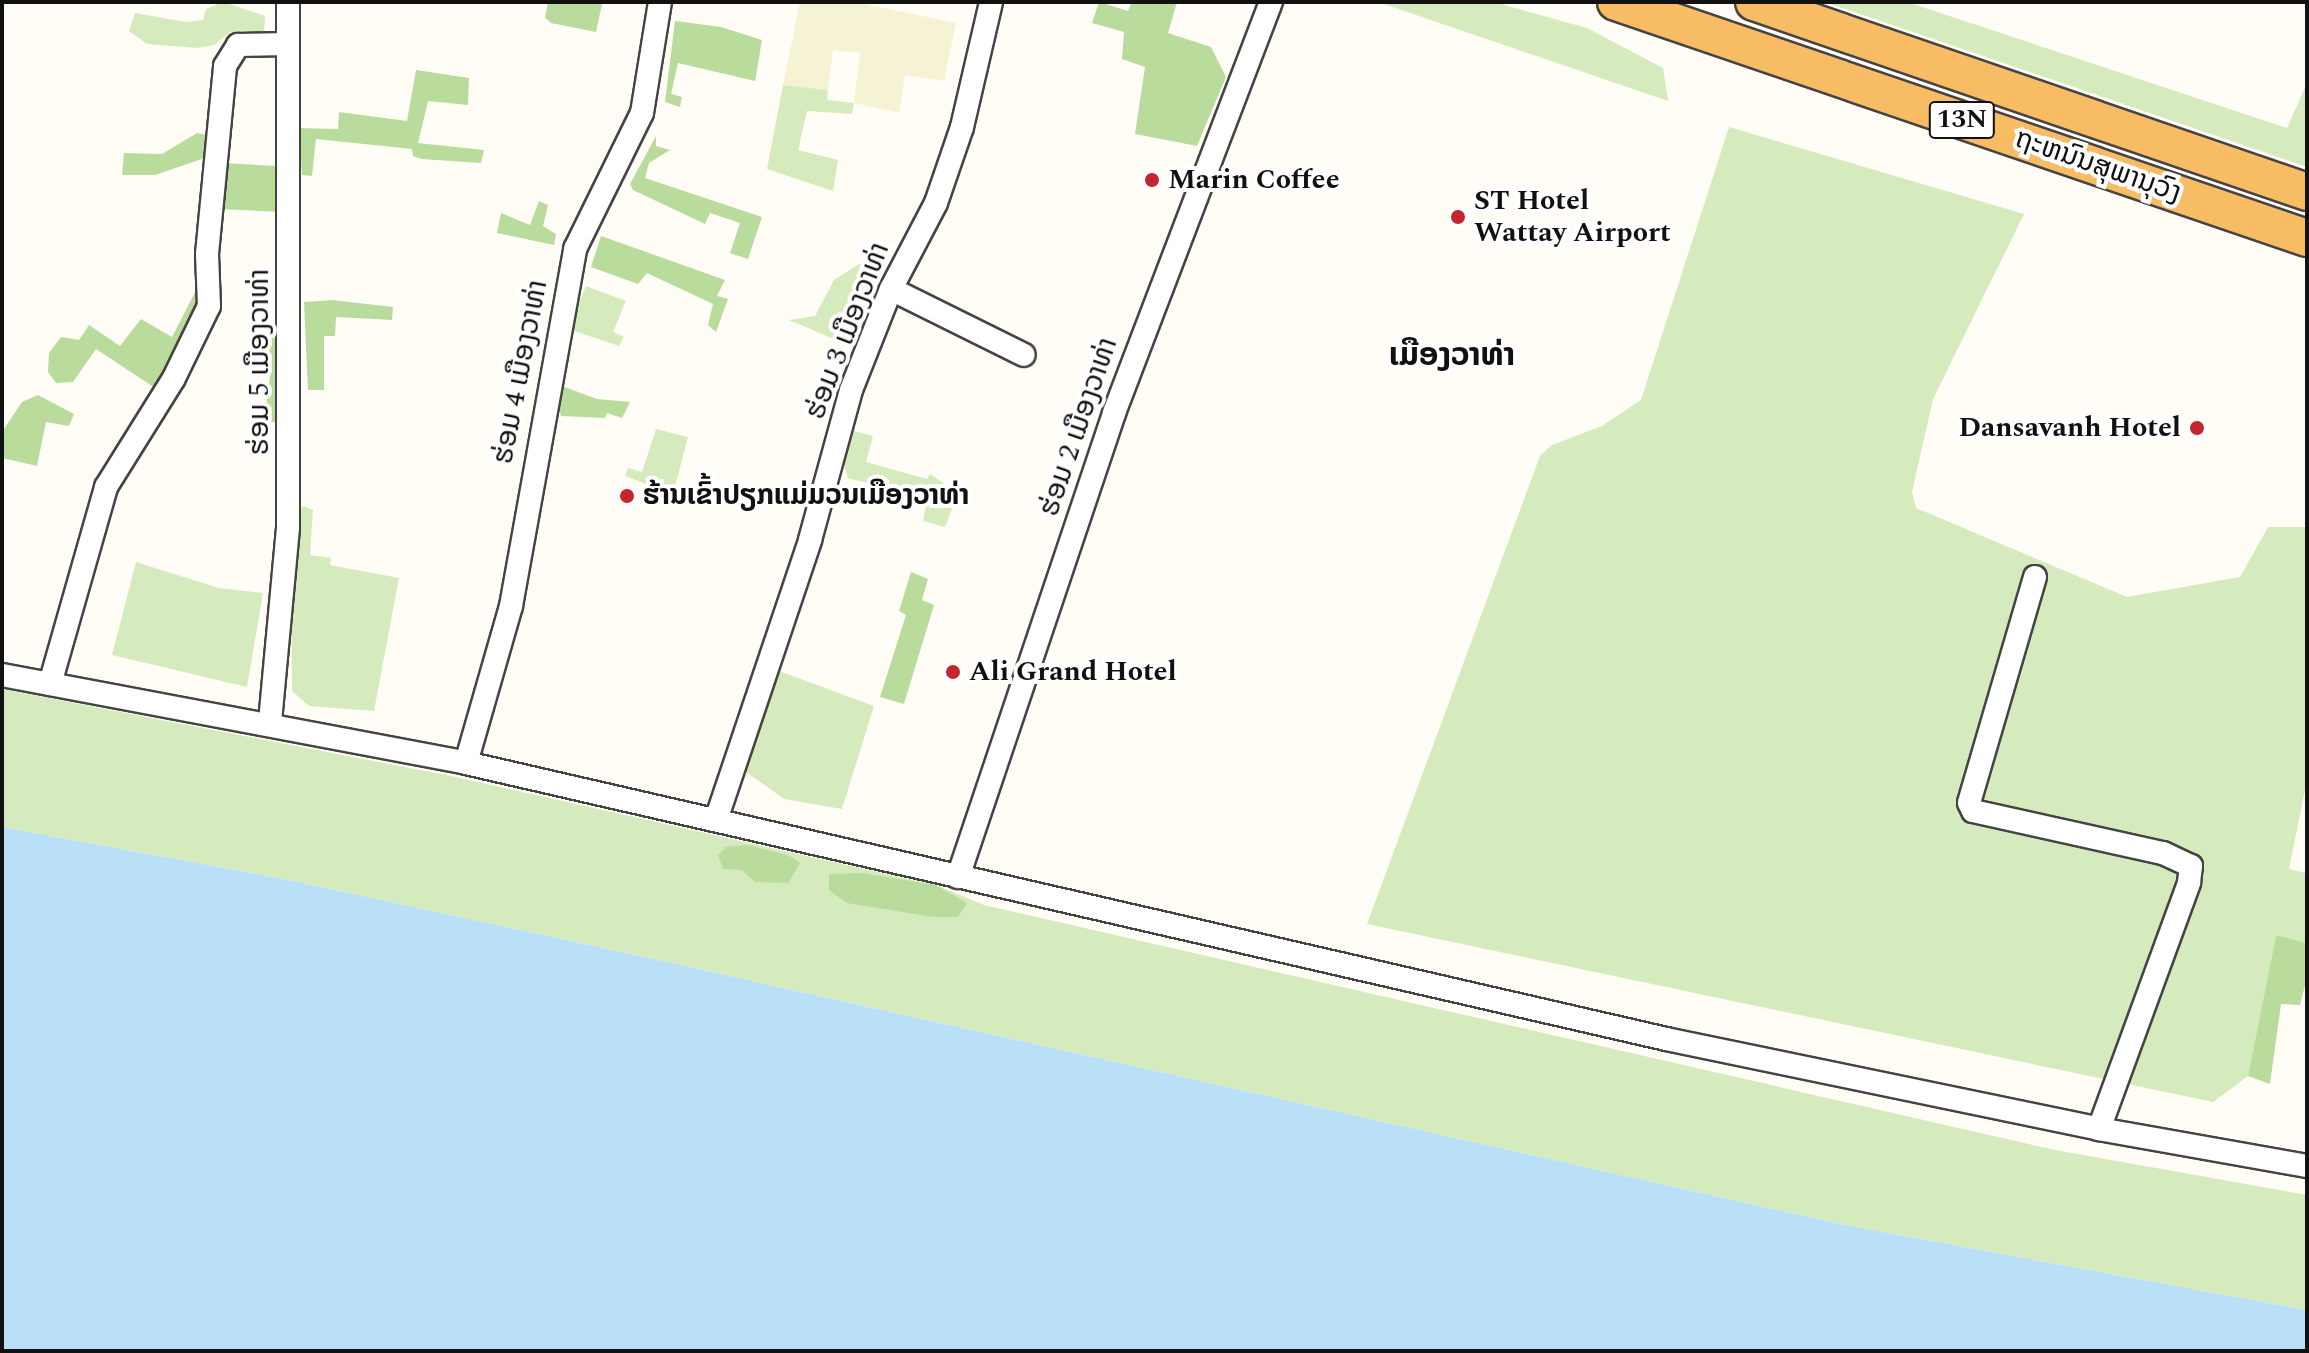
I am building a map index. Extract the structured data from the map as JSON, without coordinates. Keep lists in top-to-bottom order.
{
  "streets": {
    "highway": ["13N", "ຖະຫນົນສຸພານຸວົງ"],
    "street": [
      "ຮ່ອມ 3 ເມືອງວາທ່າ",
      "ຮ່ອມ 5 ເມືອງວາທ່າ",
      "ຮ່ອມ 4 ເມືອງວາທ່າ",
      "ຮ່ອມ 2 ເມືອງວາທ່າ"
    ]
  },
  "districts": ["ເມືອງວາທ່າ"],
  "places": [
    "Marin Coffee",
    "ST Hotel Wattay Airport",
    "Dansavanh Hotel",
    "ຮ້ານເຂົ້າປຽກແມ່ມວນເມືອງວາທ່າ",
    "Ali Grand Hotel"
  ]
}
